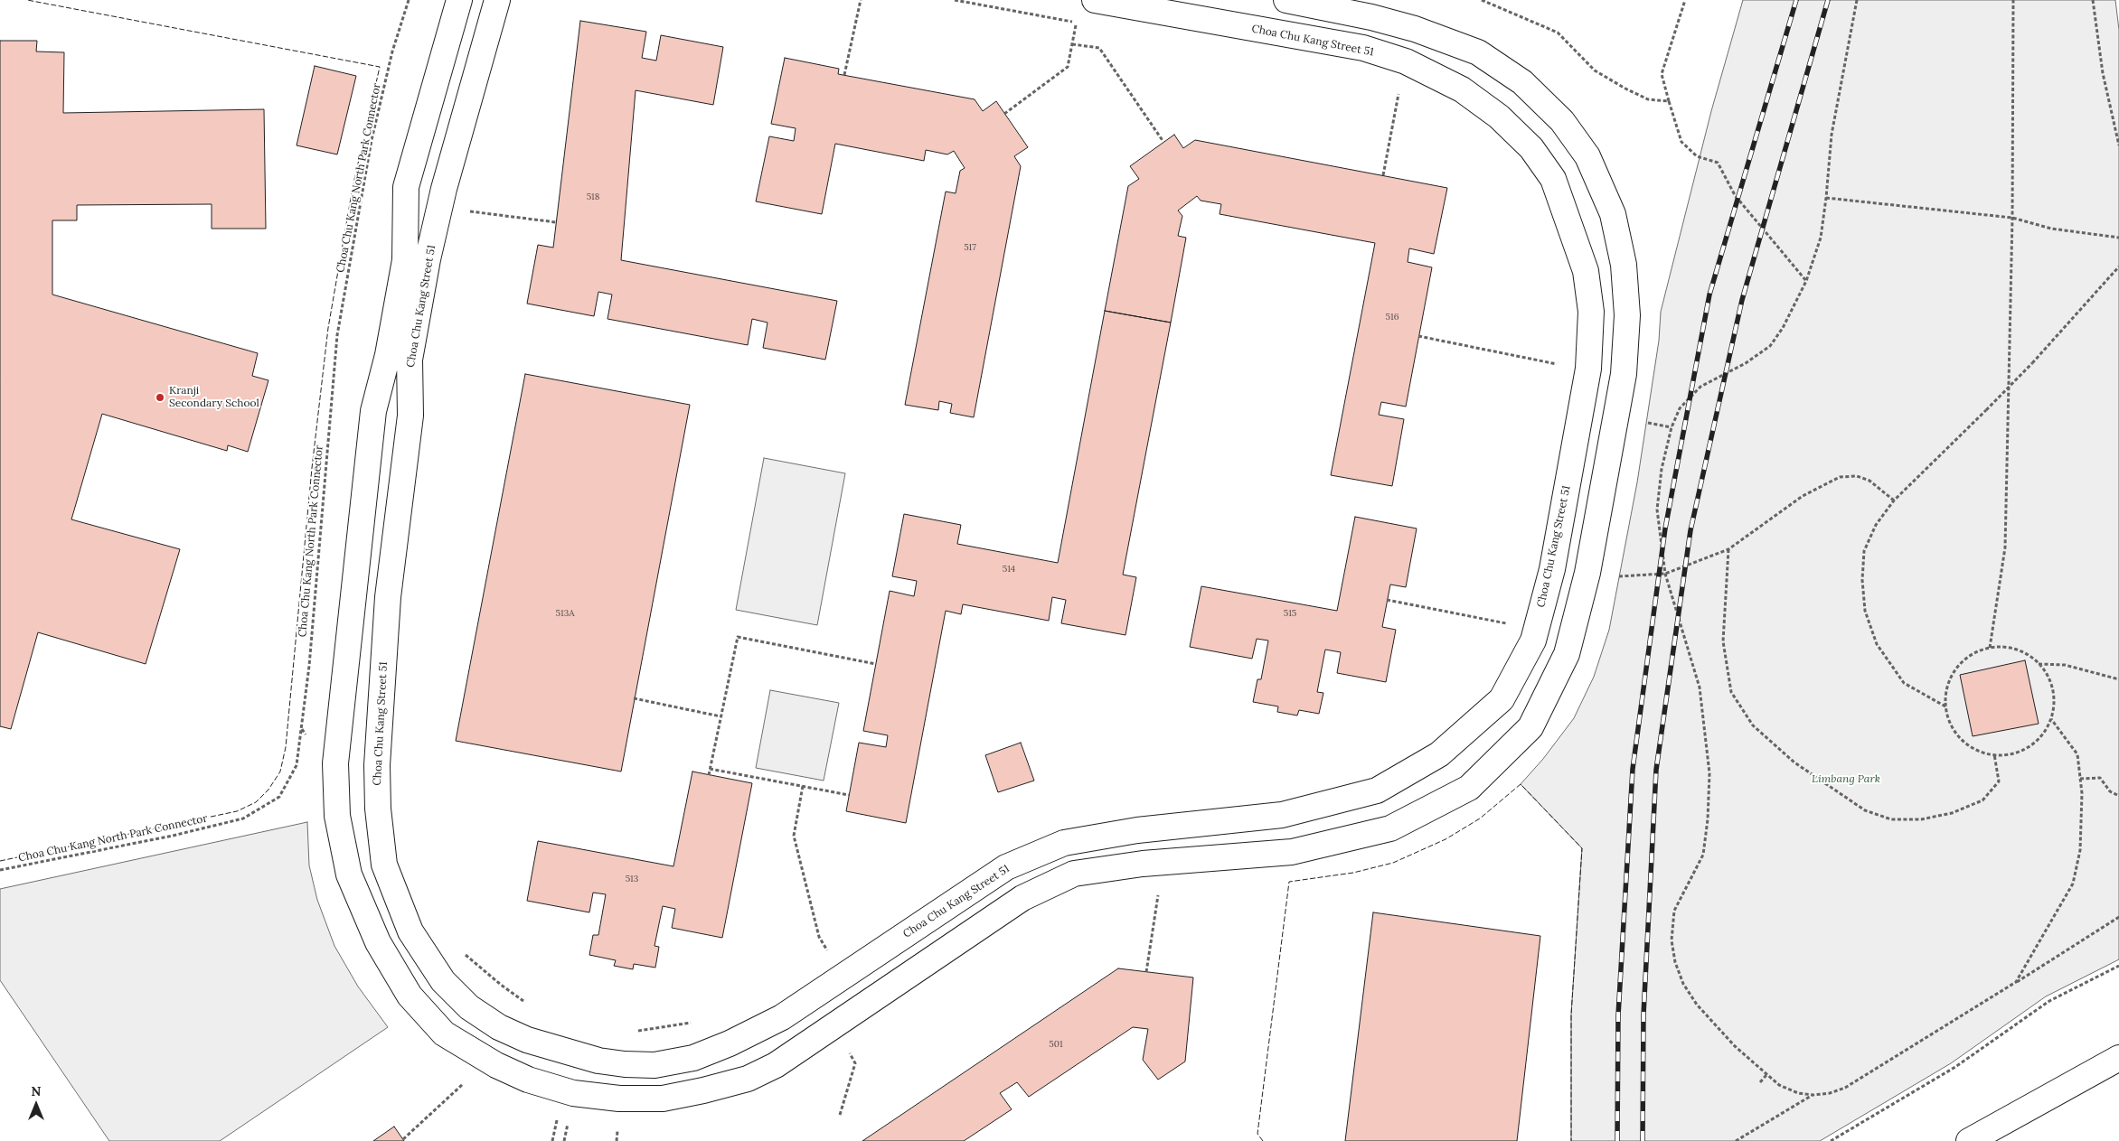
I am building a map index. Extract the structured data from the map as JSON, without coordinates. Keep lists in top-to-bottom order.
{
  "streets": {
    "street": ["Choa Chu Kang Street 51"],
    "path": ["Choa Chu Kang North Park Connector"]
  },
  "parks": ["Limbang Park"],
  "places": ["Kranji Secondary School"],
  "house_numbers": [
    "518",
    "517",
    "516",
    "514",
    "513A",
    "515",
    "513",
    "501"
  ],
  "north": "top"
}
